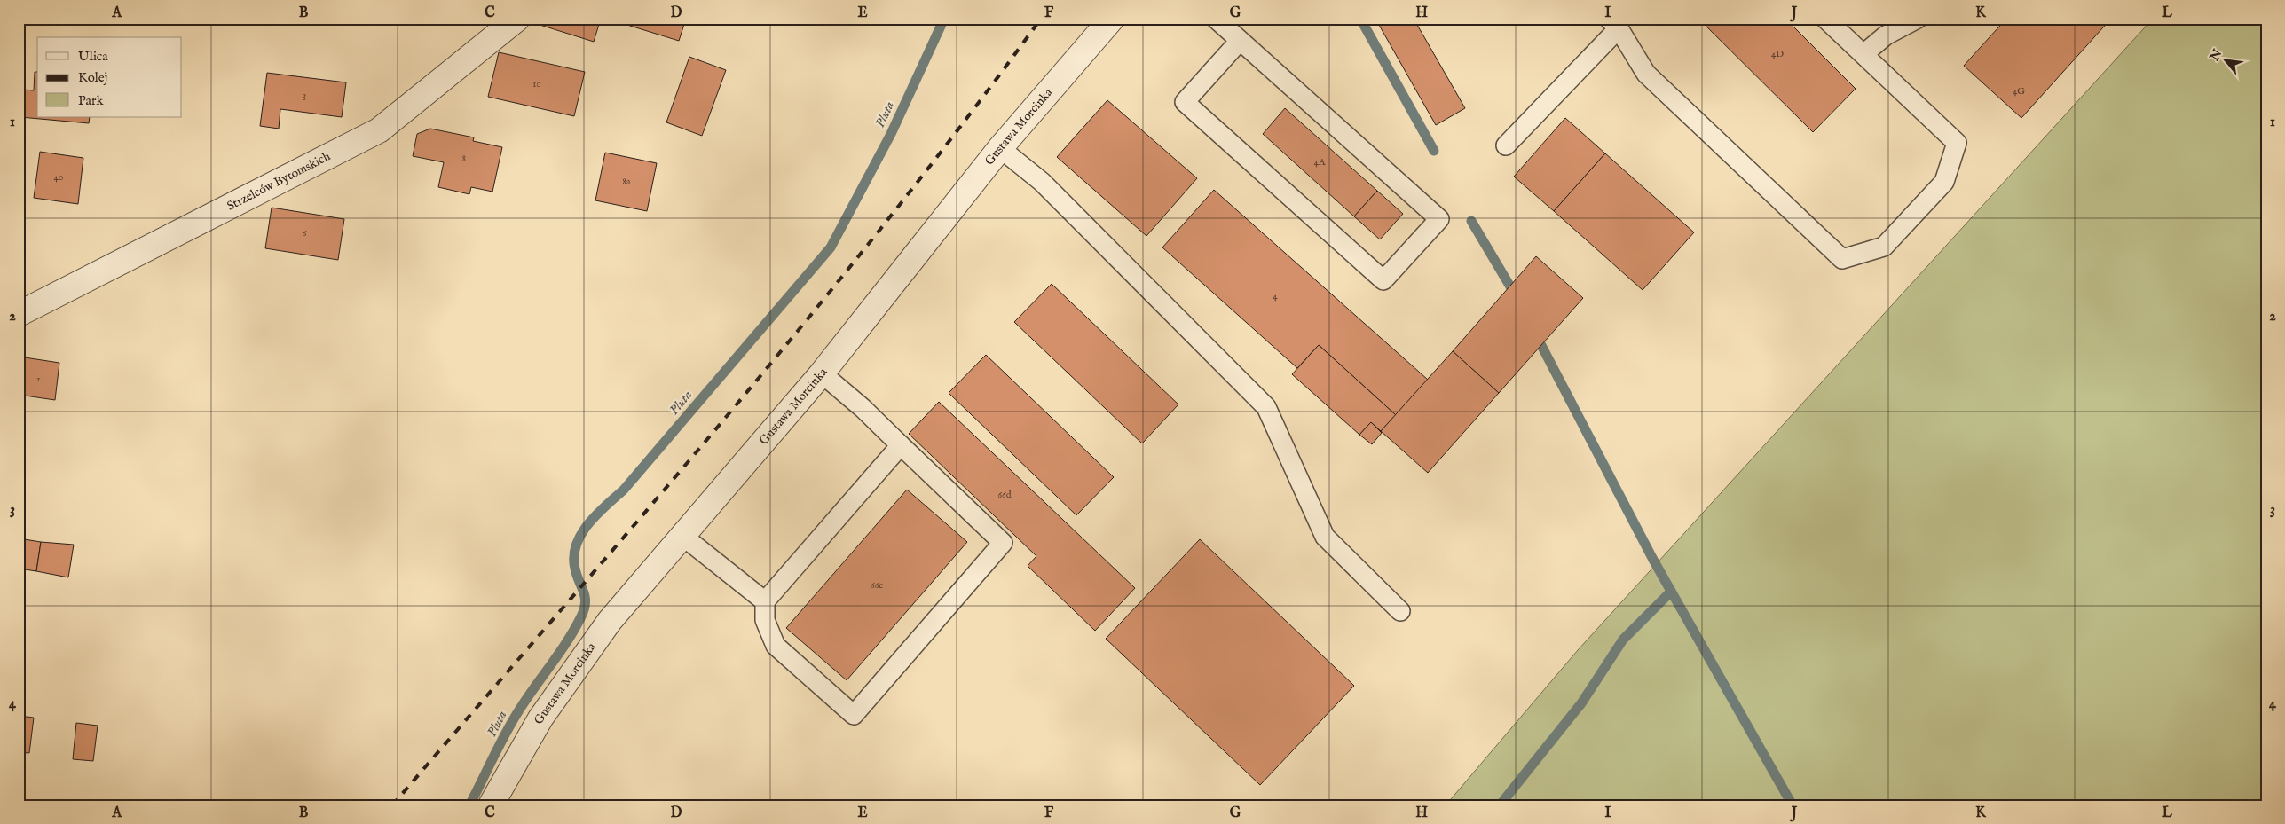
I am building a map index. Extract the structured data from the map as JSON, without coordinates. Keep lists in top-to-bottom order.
{
  "streets": {
    "street": ["Gustawa Morcinka", "Strzelców Bytomskich"]
  },
  "water": ["Pluta"],
  "house_numbers": [
    "4D",
    "10",
    "4G",
    "3",
    "8",
    "4A",
    "40",
    "8a",
    "6",
    "4",
    "2",
    "66d",
    "66c"
  ],
  "legend": ["Ulica", "Kolej", "Park"],
  "north": "top left",
  "grid": {
    "columns": [
      "A",
      "B",
      "C",
      "D",
      "E",
      "F",
      "G",
      "H",
      "I",
      "J",
      "K",
      "L"
    ],
    "rows": [
      "1",
      "2",
      "3",
      "4"
    ]
  }
}
